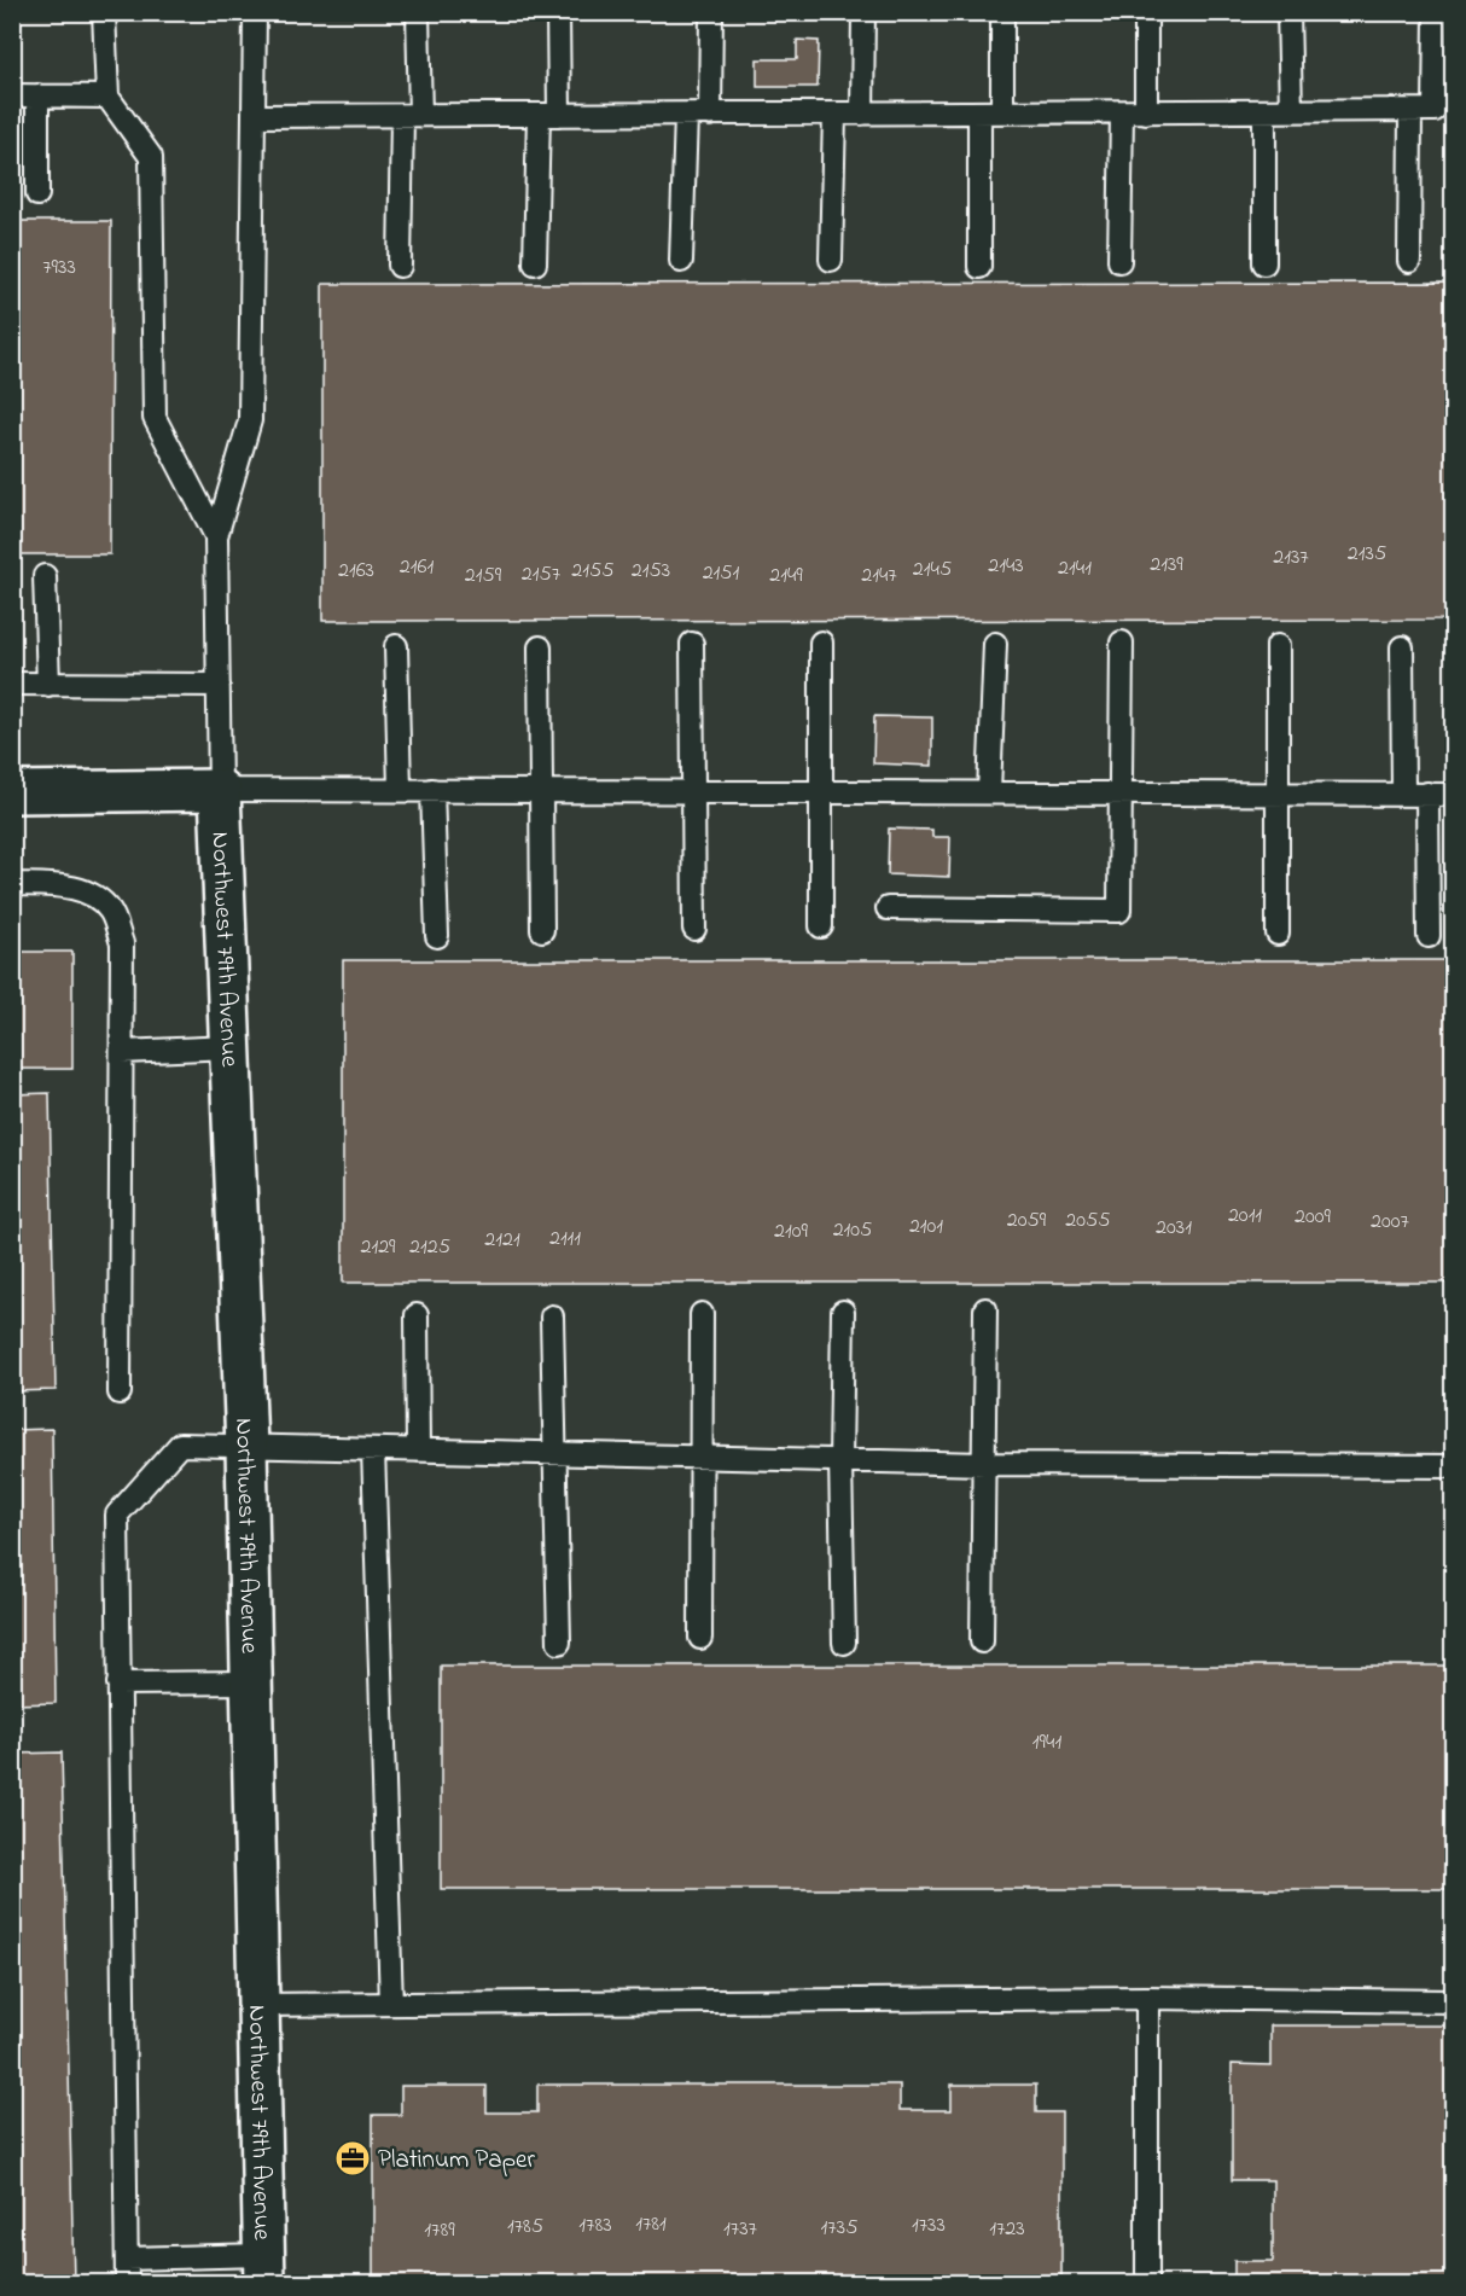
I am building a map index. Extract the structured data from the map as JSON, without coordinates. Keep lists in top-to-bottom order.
{
  "streets": {
    "street": ["Northwest 79th Avenue"]
  },
  "places": {
    "office": ["Platinum Paper"]
  },
  "house_numbers": [
    "7933",
    "2135",
    "2137",
    "2139",
    "2143",
    "2161",
    "2141",
    "2145",
    "2163",
    "2155",
    "2153",
    "2151",
    "2157",
    "2159",
    "2149",
    "2147",
    "2011",
    "2009",
    "2059",
    "2055",
    "2007",
    "2101",
    "2031",
    "2105",
    "2109",
    "2111",
    "2121",
    "2129",
    "2125",
    "1941",
    "1781",
    "1783",
    "1733",
    "1785",
    "1735",
    "1737",
    "1723",
    "1789"
  ]
}
